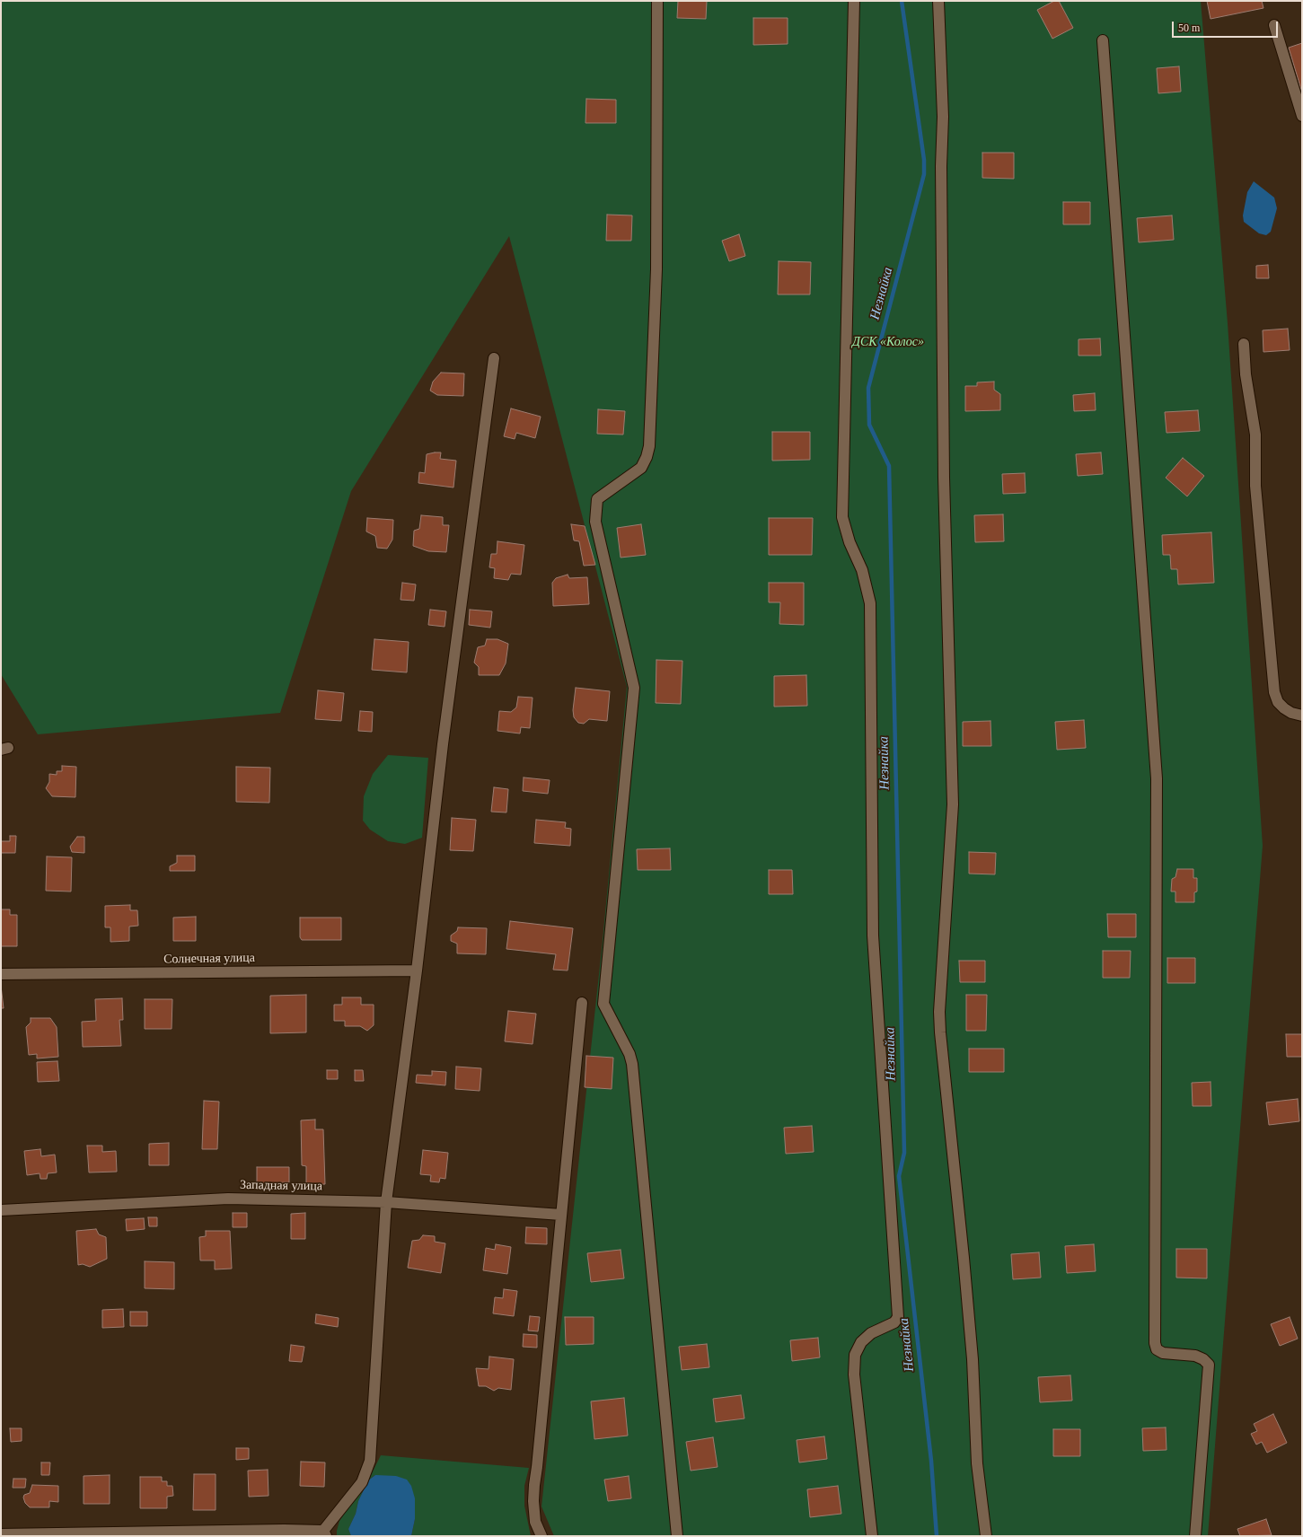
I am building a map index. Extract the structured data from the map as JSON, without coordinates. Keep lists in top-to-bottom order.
{
  "streets": {
    "street": ["Солнечная улица", "Западная улица"]
  },
  "water": ["Незнайка"],
  "parks": ["ДСК «Колос»"],
  "scale_bar": "50 m"
}
